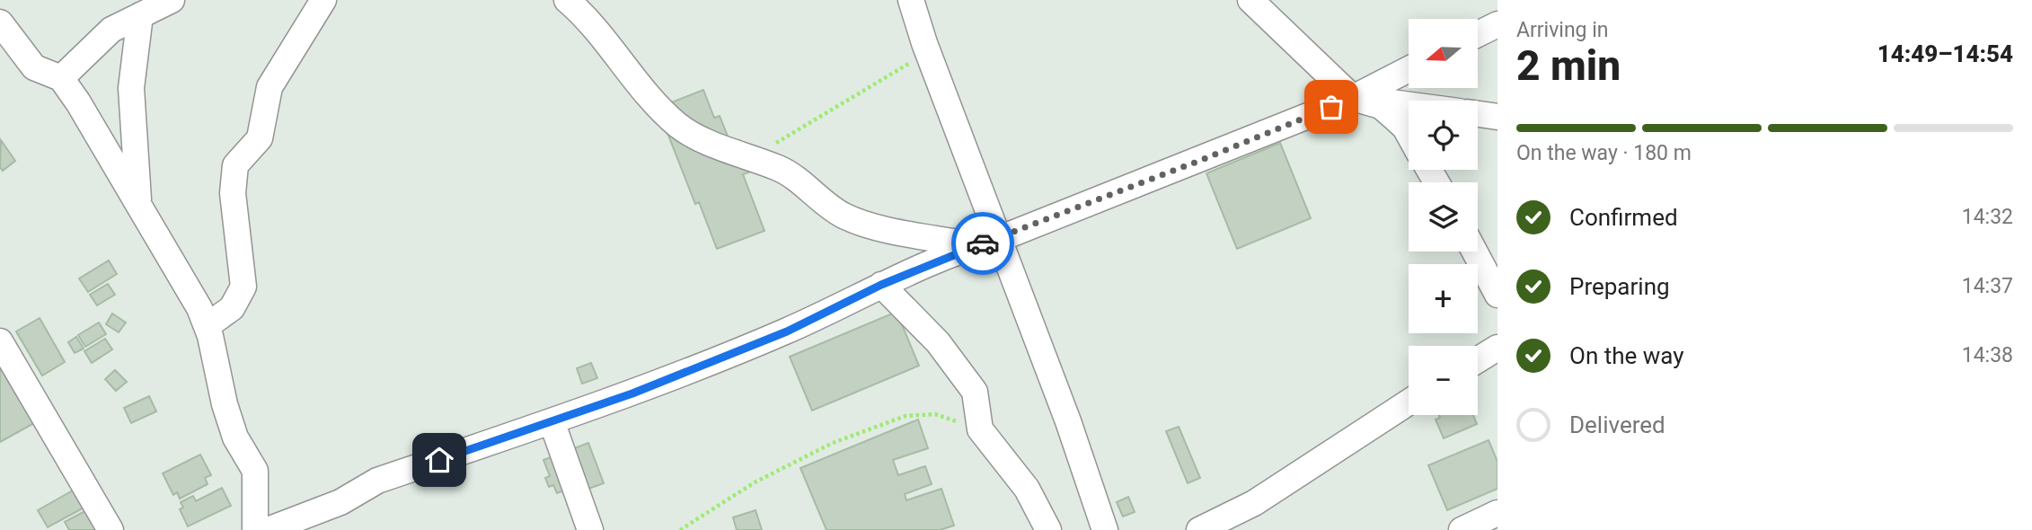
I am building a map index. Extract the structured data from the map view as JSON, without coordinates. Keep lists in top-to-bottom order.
{
  "north": "left",
  "page": {
    "heading": ["2 min", "Arriving in", "14:49–14:54"],
    "map_buttons": ["+", "−"],
    "bar": "On the way · 180 m",
    "list": [
      ["Confirmed", "14:32"],
      ["Preparing", "14:37"],
      ["On the way", "14:38"],
      "Delivered"
    ]
  }
}
